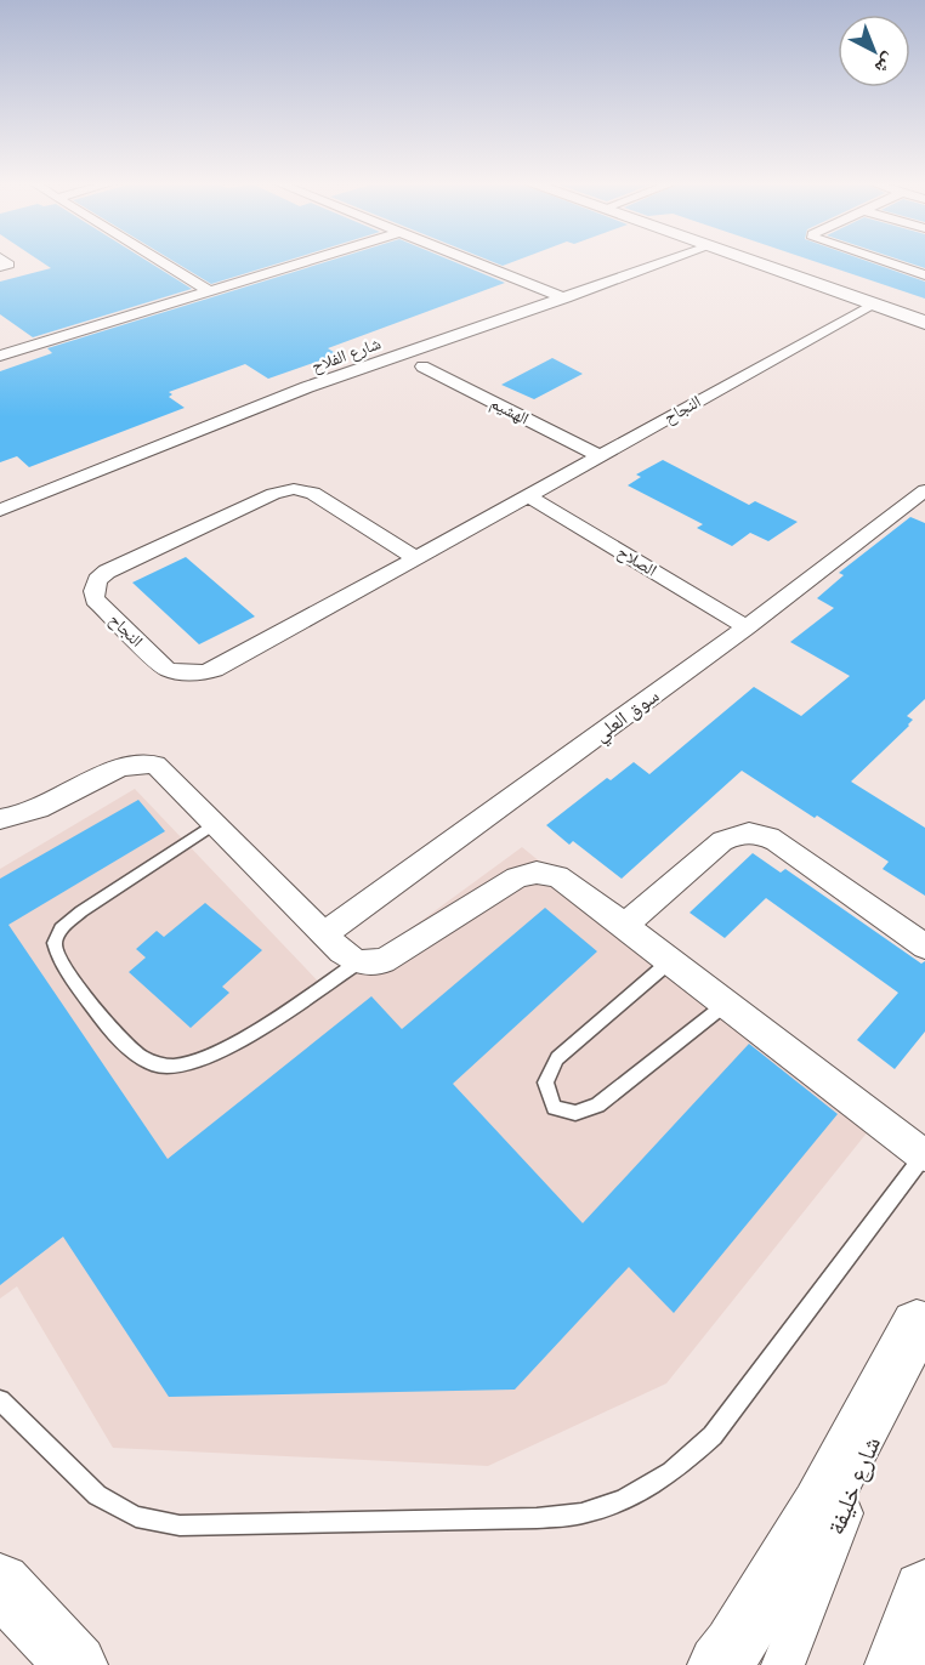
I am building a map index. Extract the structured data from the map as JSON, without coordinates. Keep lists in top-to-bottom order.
{
  "streets": {
    "street": [
      "شارع الفلاح",
      "النجاح",
      "الهشيم",
      "الصلاح",
      "سوق العلي",
      "شارع خليفة"
    ]
  },
  "crossings": [
    ["النجاح", "الهشيم"],
    ["النجاح", "الصلاح"],
    ["الصلاح", "سوق العلي"]
  ],
  "north": "bottom right"
}
